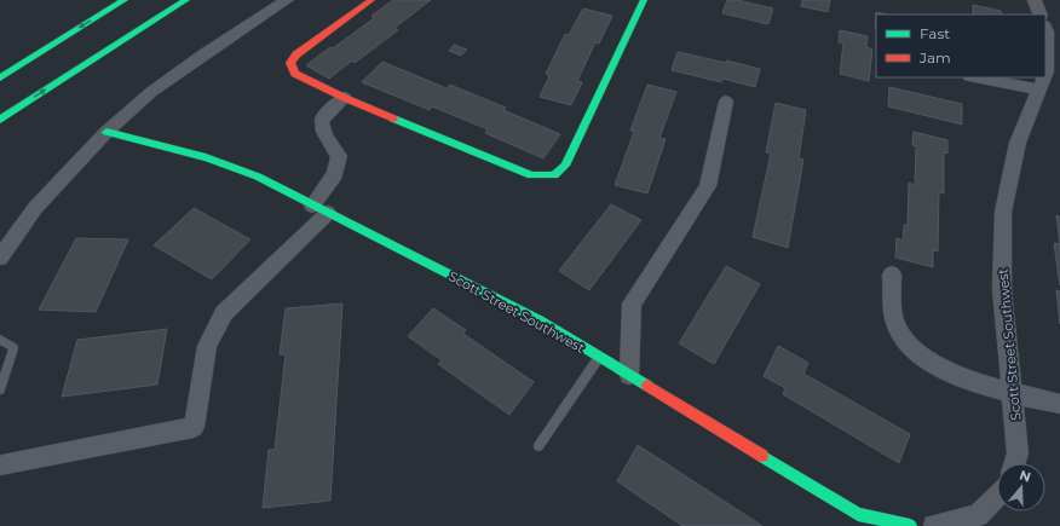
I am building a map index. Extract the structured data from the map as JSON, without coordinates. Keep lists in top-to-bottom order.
{
  "streets": {
    "main road": ["Scott Street Southwest"]
  },
  "legend": ["Fast", "Jam"],
  "north": "top"
}
